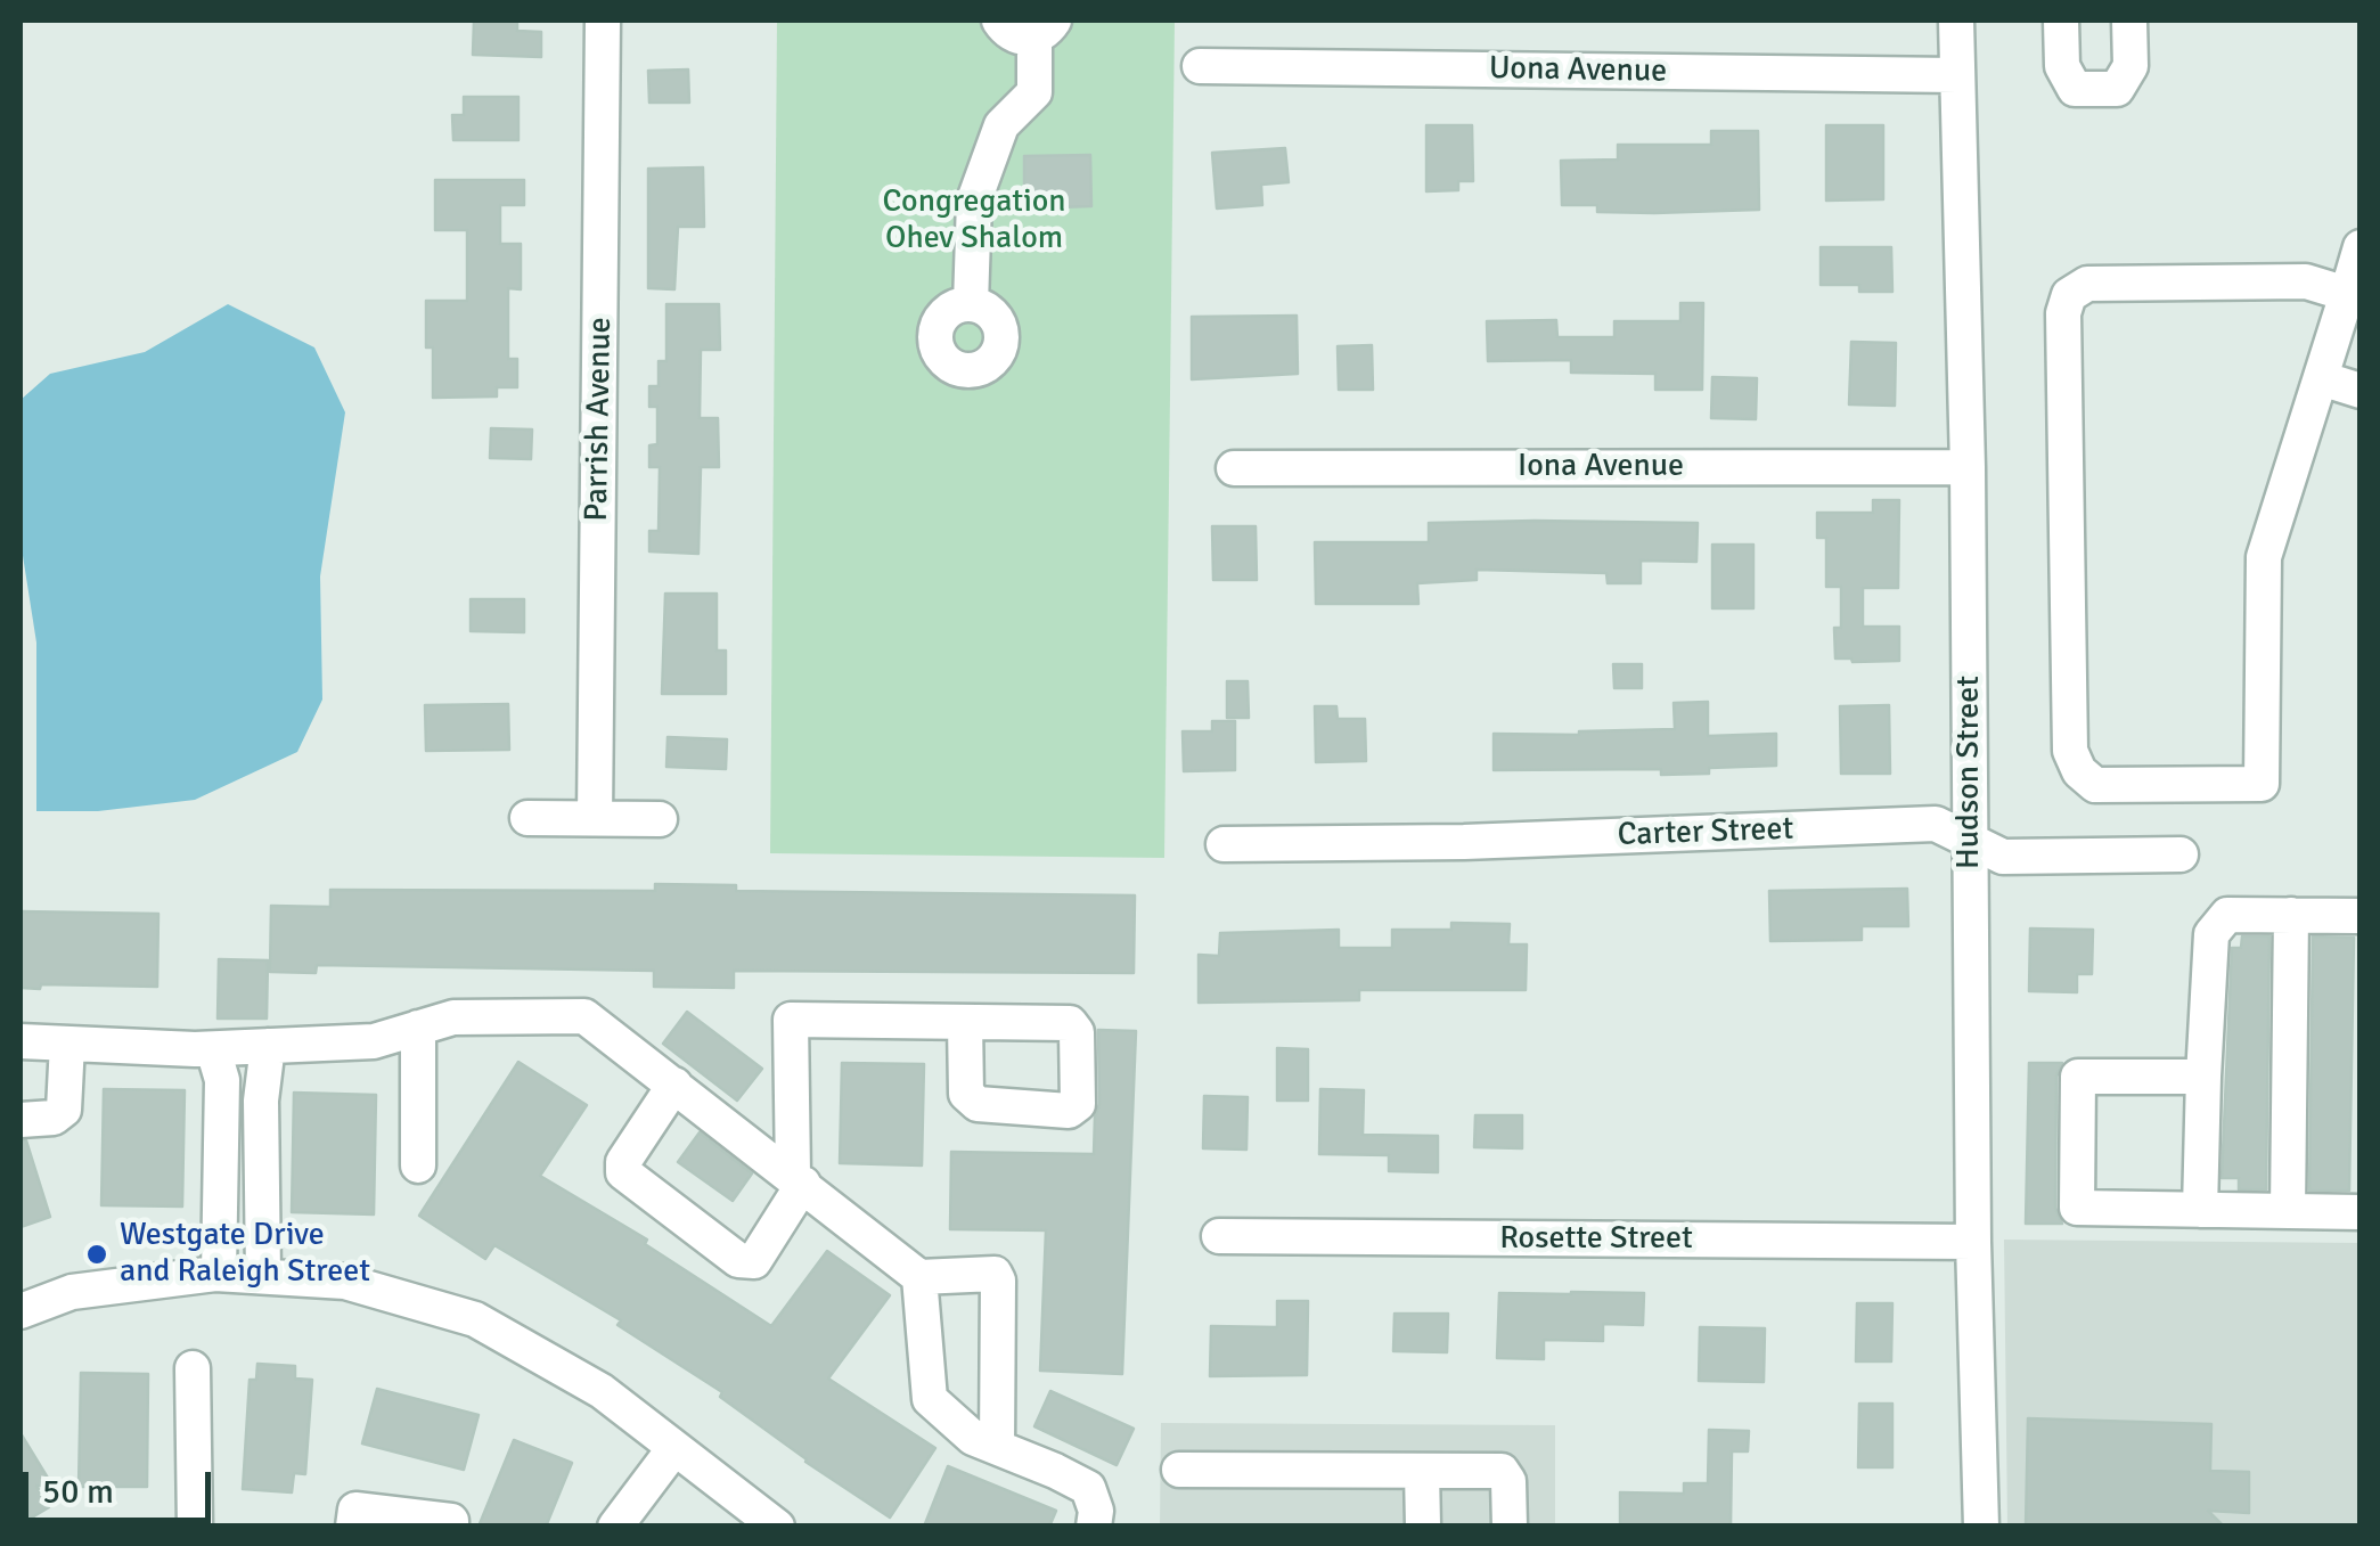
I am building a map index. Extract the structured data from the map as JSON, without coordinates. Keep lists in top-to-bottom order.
{
  "streets": {
    "street": [
      "Uona Avenue",
      "Parrish Avenue",
      "Iona Avenue",
      "Hudson Street",
      "Carter Street",
      "Rosette Street"
    ]
  },
  "crossings": [
    ["Uona Avenue", "Hudson Street"],
    ["Iona Avenue", "Hudson Street"],
    ["Hudson Street", "Carter Street"],
    ["Hudson Street", "Rosette Street"]
  ],
  "parks": ["Congregation Ohev Shalom"],
  "places": ["Westgate Drive and Raleigh Street"],
  "scale_bar": "50 m"
}
